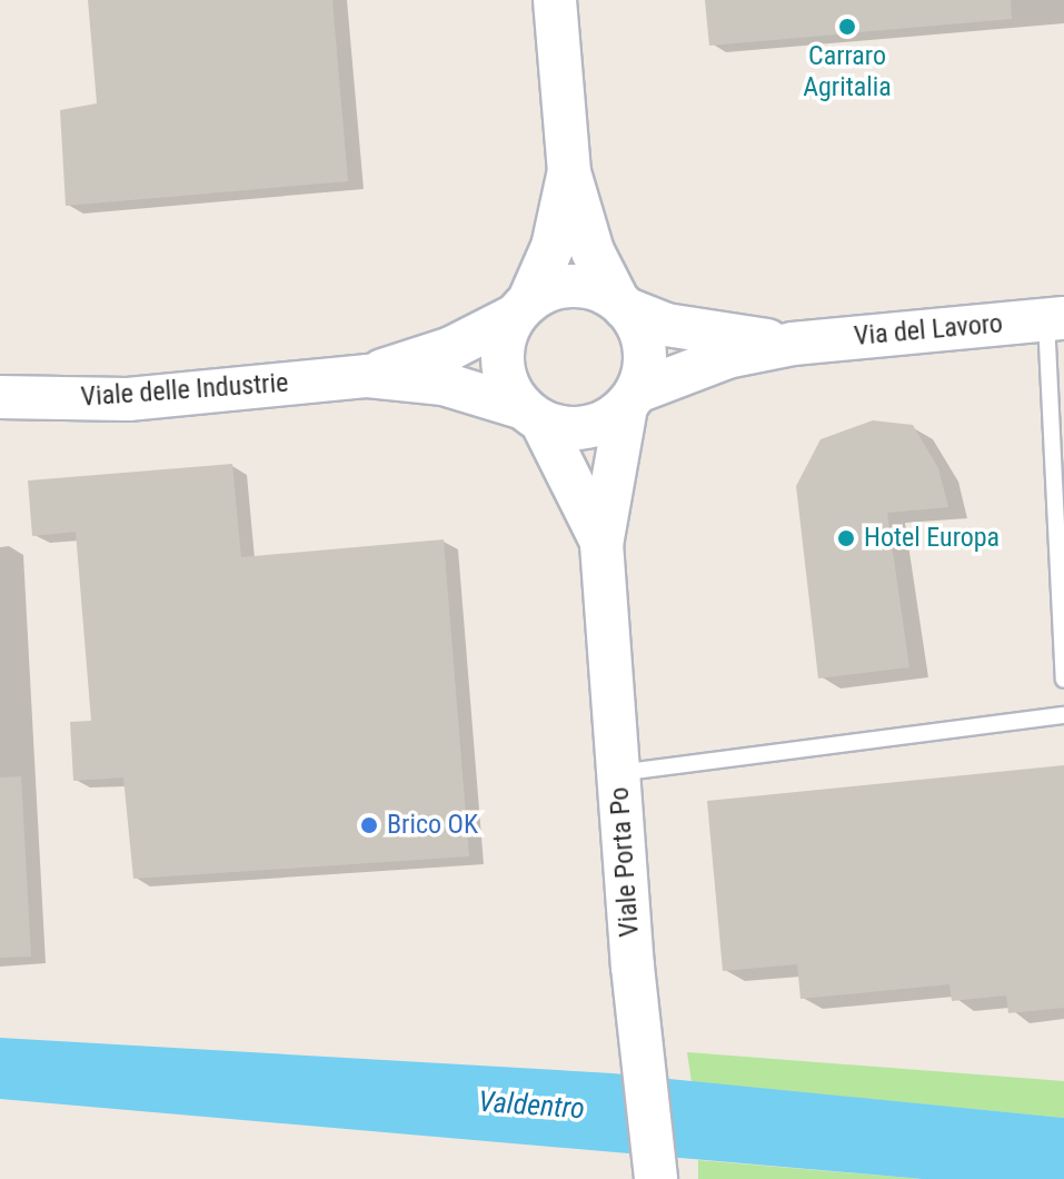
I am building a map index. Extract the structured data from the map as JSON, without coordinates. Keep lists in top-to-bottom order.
{
  "streets": {
    "main road": ["Via del Lavoro", "Viale delle Industrie", "Viale Porta Po"]
  },
  "crossings": [
    ["Viale delle Industrie", "Viale Porta Po"]
  ],
  "water": ["Valdentro"],
  "places": ["Carraro Agritalia", "Hotel Europa", "Brico OK"]
}
